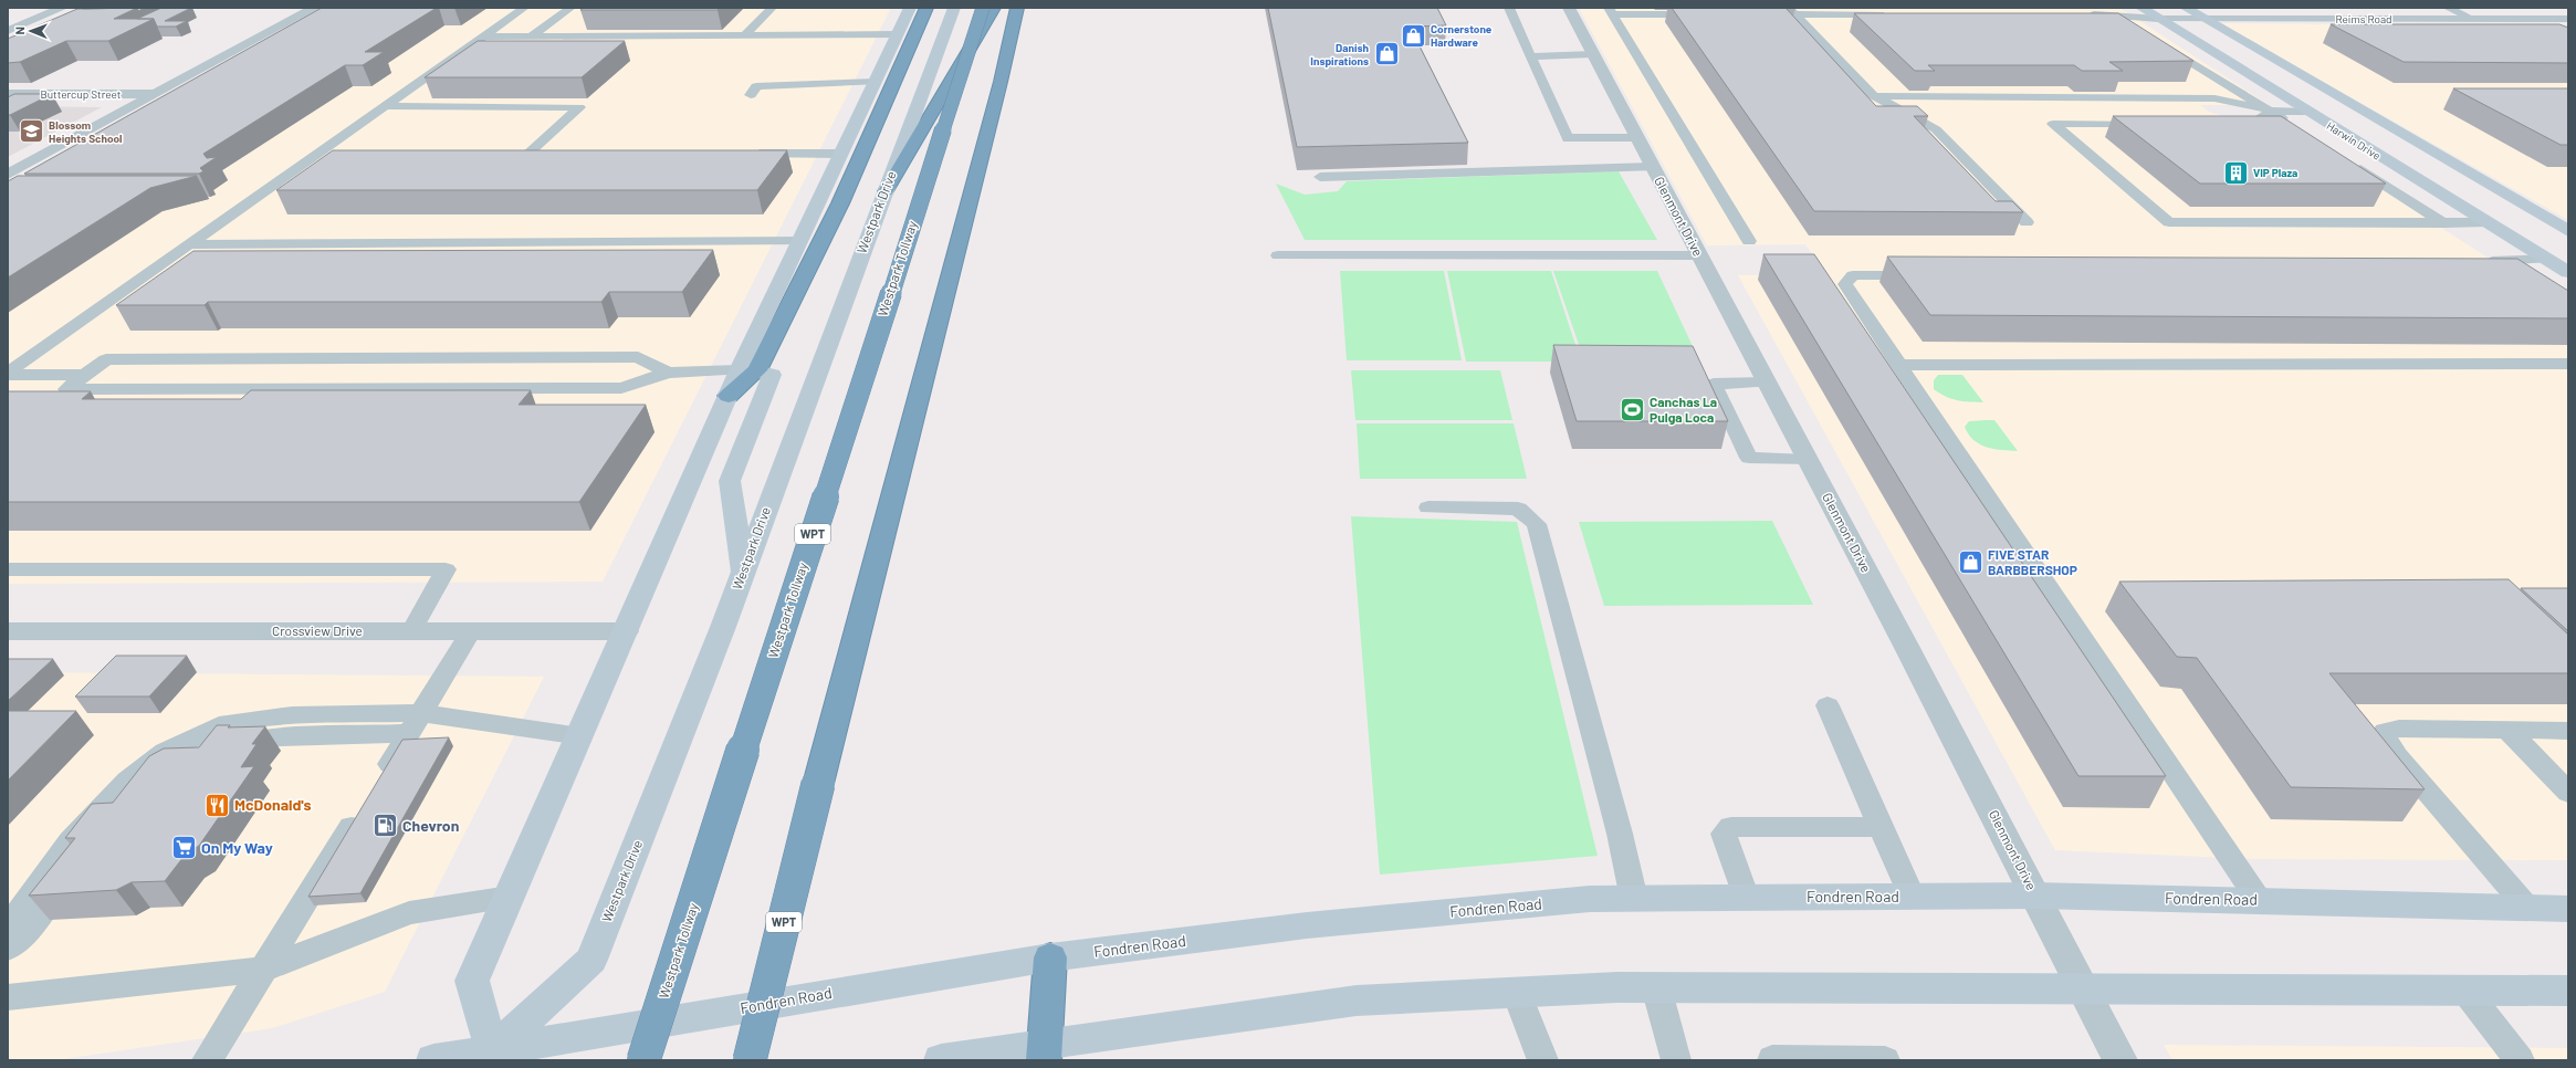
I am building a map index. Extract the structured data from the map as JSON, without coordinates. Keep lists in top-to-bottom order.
{
  "streets": {
    "highway": ["Westpark Tollway", "WPT"],
    "main road": ["Harwin Drive", "Westpark Drive", "Fondren Road"],
    "street": [
      "Reims Road",
      "Buttercup Street",
      "Glenmont Drive",
      "Crossview Drive"
    ]
  },
  "crossings": [
    ["Reims Road", "Harwin Drive"],
    ["Westpark Drive", "Fondren Road"],
    ["Glenmont Drive", "Fondren Road"]
  ],
  "places": {
    "shop": ["Cornerstone Hardware", "Danish Inspirations", "FIVE STAR BARBBERSHOP"],
    "school or university": ["Blossom Heights School"],
    "building": ["VIP Plaza"],
    "sports": ["Canchas La Pulga Loca"],
    "restaurant": ["McDonald's"],
    "fuel station": ["Chevron"],
    "supermarket": ["On My Way"]
  },
  "north": "left"
}
